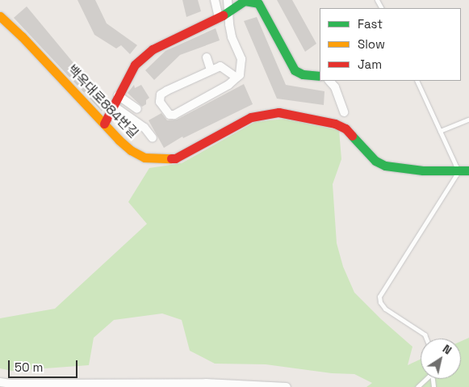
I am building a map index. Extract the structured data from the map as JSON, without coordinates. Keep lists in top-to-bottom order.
{
  "streets": {
    "street": ["백옥대로884번길"]
  },
  "legend": ["Fast", "Slow", "Jam"],
  "scale_bar": "50 m",
  "north": "top right"
}
